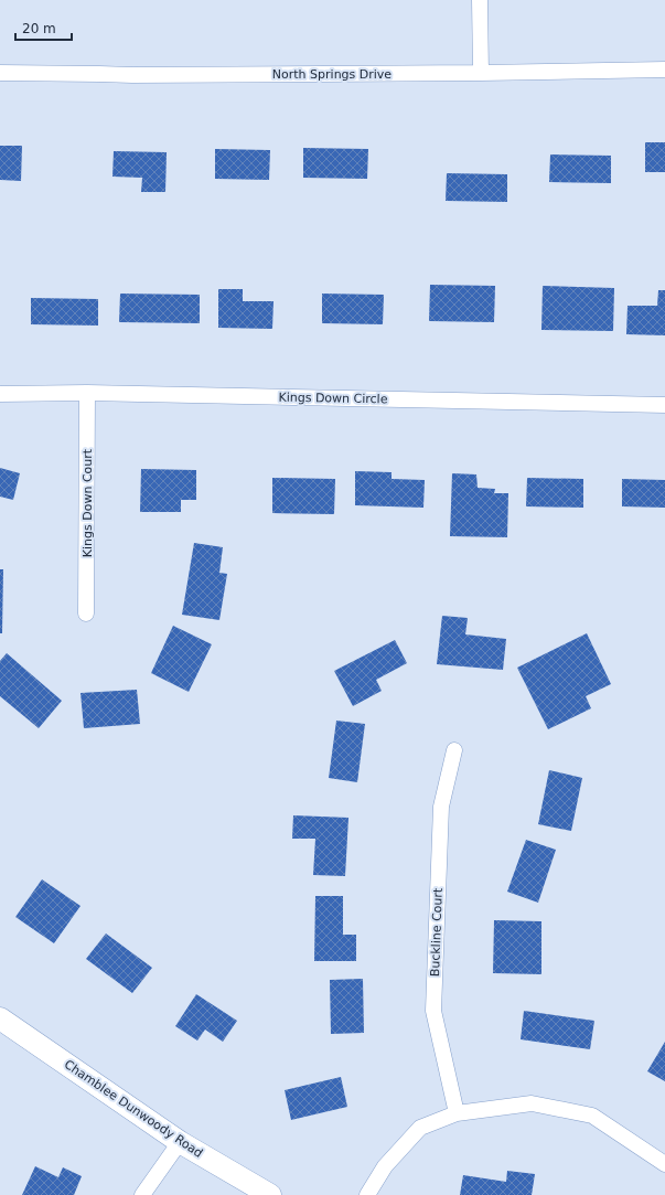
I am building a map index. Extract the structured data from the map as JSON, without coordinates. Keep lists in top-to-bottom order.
{
  "streets": {
    "street": [
      "North Springs Drive",
      "Kings Down Circle",
      "Kings Down Court",
      "Buckline Court",
      "Chamblee Dunwoody Road"
    ]
  },
  "crossings": [
    ["Kings Down Circle", "Kings Down Court"]
  ],
  "scale_bar": "20 m"
}
